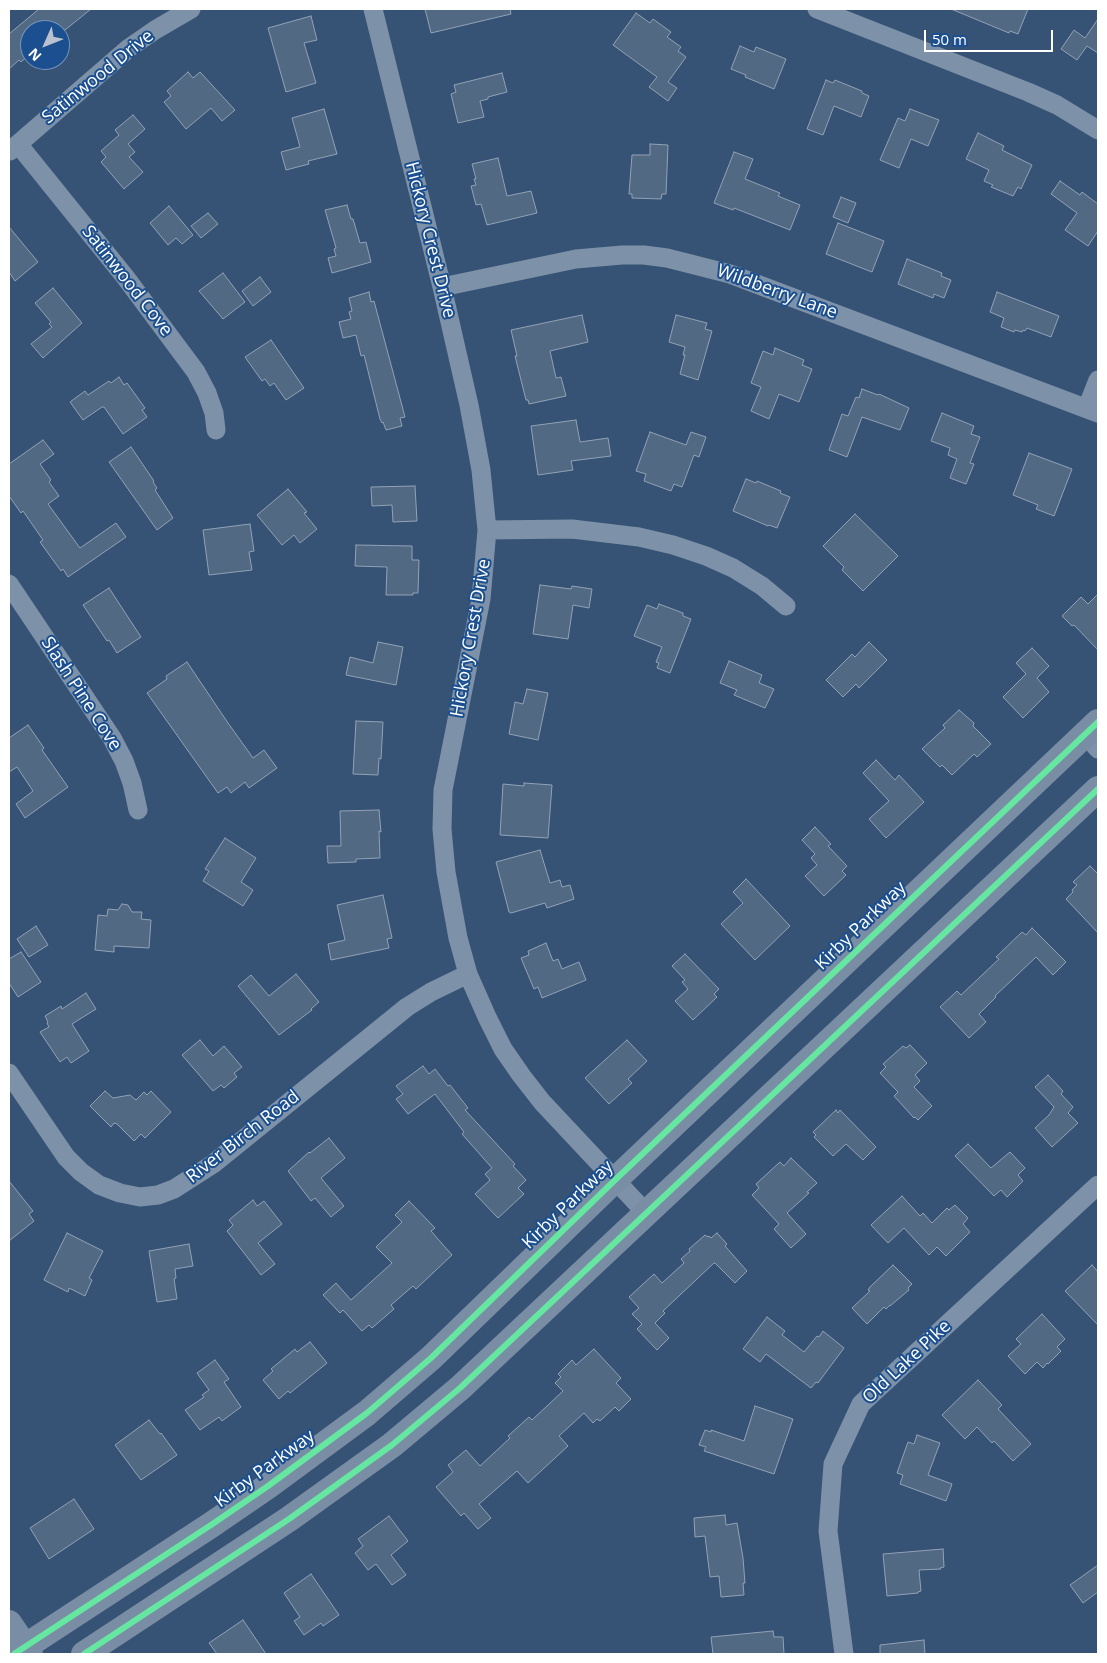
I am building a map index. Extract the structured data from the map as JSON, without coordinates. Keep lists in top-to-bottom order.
{
  "streets": {
    "main road": ["Kirby Parkway"],
    "street": [
      "Satinwood Drive",
      "Hickory Crest Drive",
      "Satinwood Cove",
      "Wildberry Lane",
      "Slash Pine Cove",
      "River Birch Road",
      "Old Lake Pike"
    ]
  },
  "crossings": [
    ["Satinwood Drive", "Satinwood Cove"],
    ["Hickory Crest Drive", "Wildberry Lane"],
    ["Hickory Crest Drive", "Kirby Parkway"],
    ["Hickory Crest Drive", "River Birch Road"]
  ],
  "scale_bar": "50 m",
  "north": "bottom left"
}
